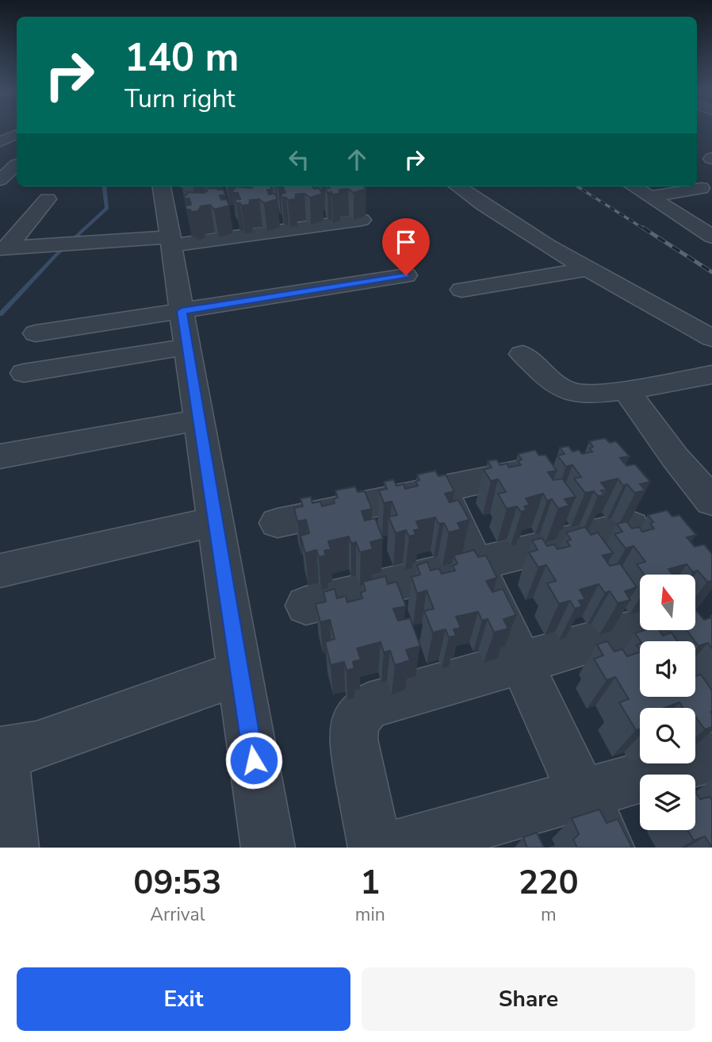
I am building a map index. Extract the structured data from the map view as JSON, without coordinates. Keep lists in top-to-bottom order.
{
  "north": "top",
  "page": {
    "turn": ["140 m", "Turn right"],
    "eta": [
      "09:53",
      "Arrival",
      "1",
      "min",
      "220",
      "m"
    ],
    "buttons": ["Exit", "Share"]
  }
}
